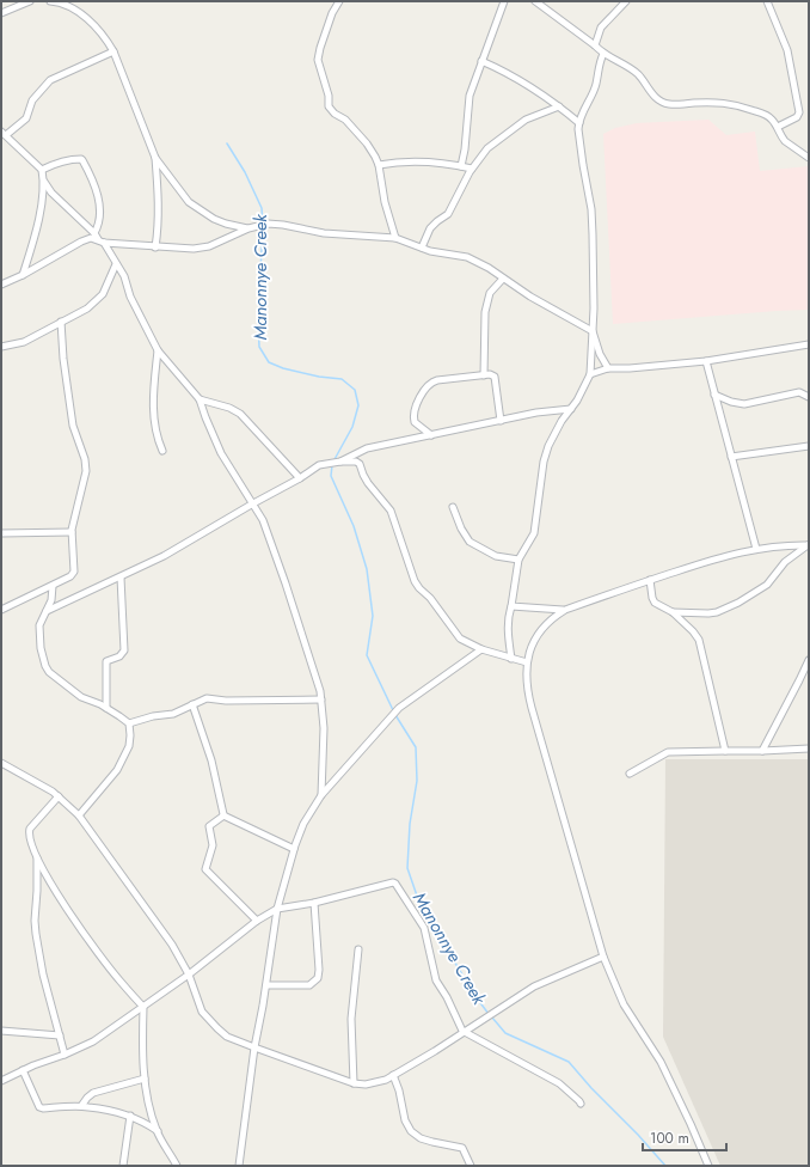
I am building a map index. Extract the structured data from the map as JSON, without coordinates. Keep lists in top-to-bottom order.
{
  "water": ["Manonnye Creek"],
  "scale_bar": "100 m"
}
